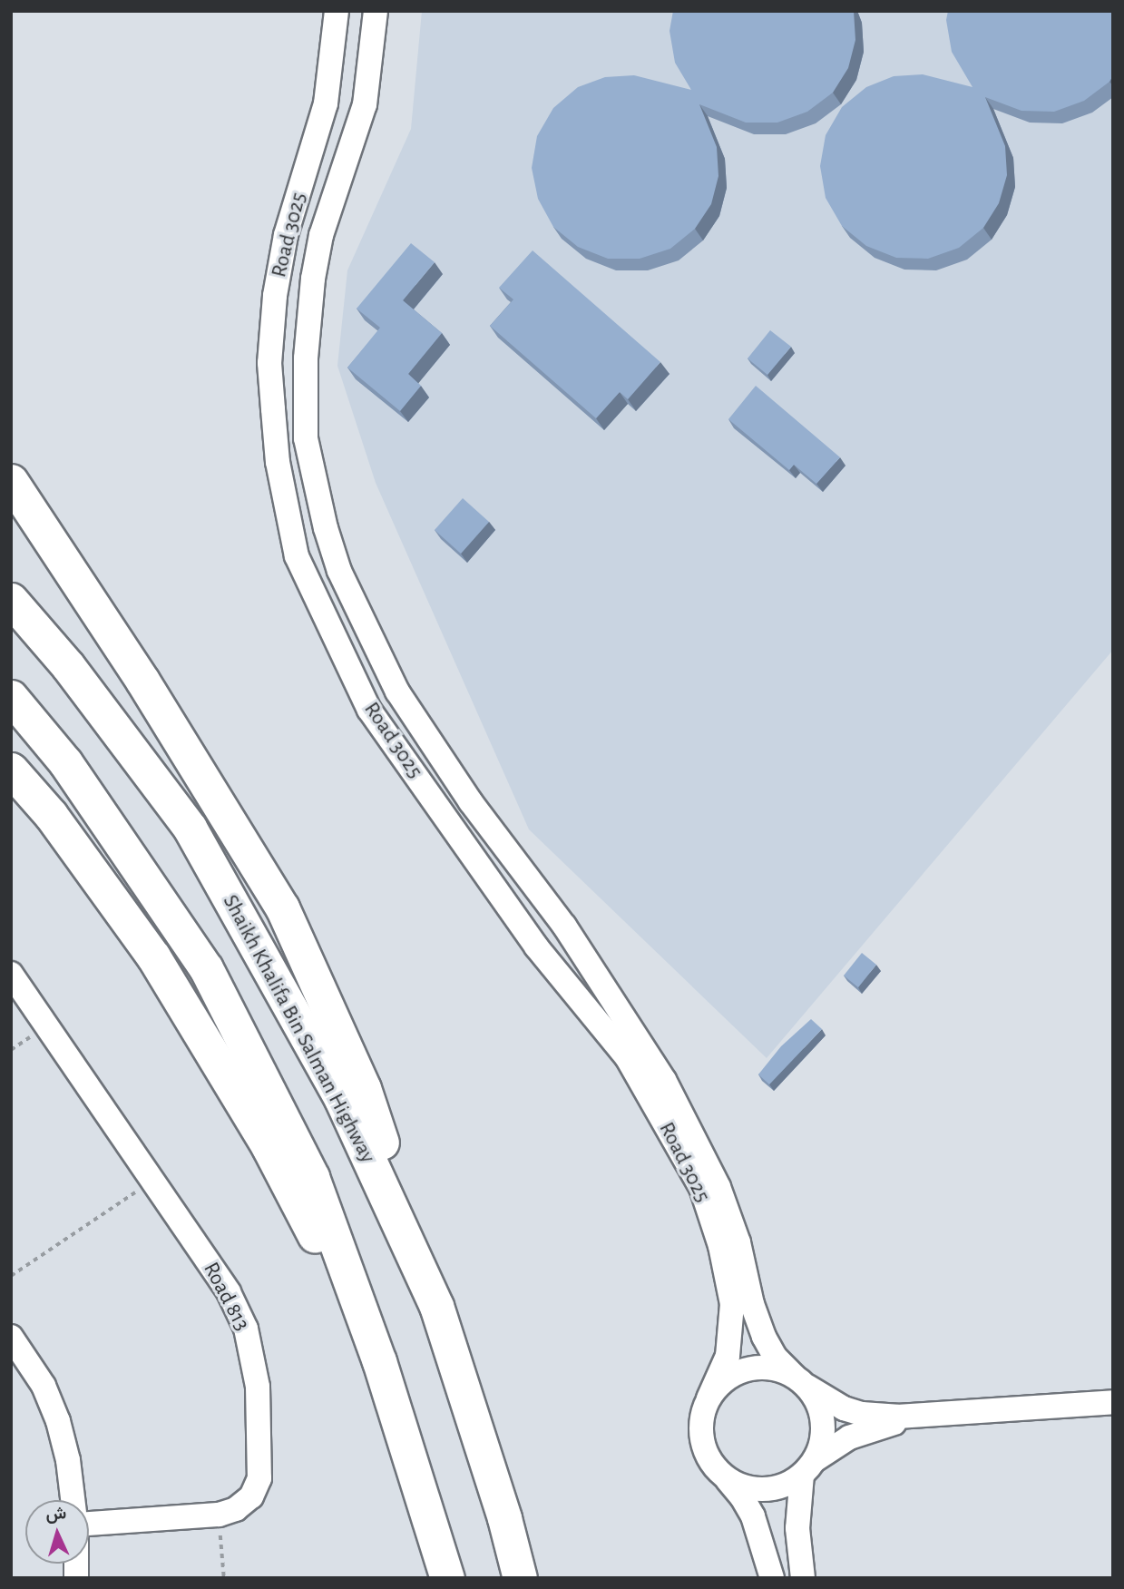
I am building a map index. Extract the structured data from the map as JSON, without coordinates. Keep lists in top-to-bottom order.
{
  "streets": {
    "highway": ["Shaikh Khalifa Bin Salman Highway"],
    "street": ["Road 3025", "Road 813"]
  },
  "north": "top"
}
